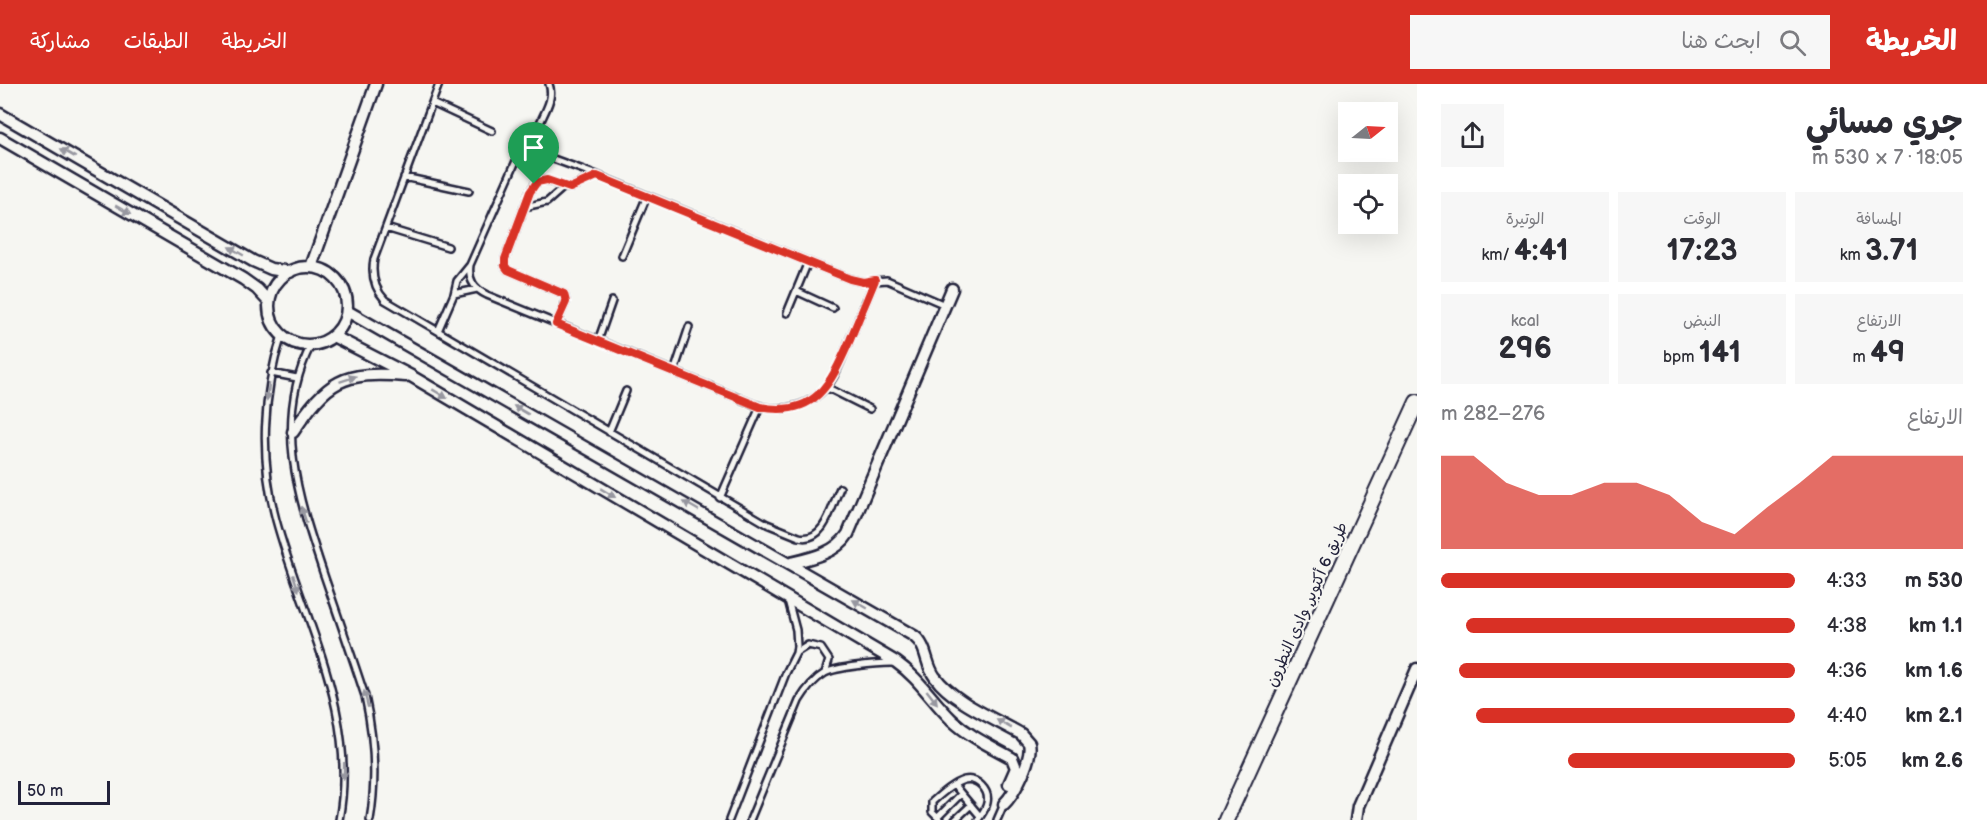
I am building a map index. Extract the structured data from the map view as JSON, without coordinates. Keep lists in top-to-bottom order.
{
  "streets": {
    "street": ["طريق 6 أكتوبر, وادى النطرون"]
  },
  "scale_bar": "50 m",
  "north": "right",
  "page": {
    "header": "الخريطة",
    "search": "ابحث هنا",
    "nav": ["الخريطة", "الطبقات", "مشاركة"],
    "heading": ["جري مسائي", "18:05 · 7 × 530 m"],
    "stats": [
      ["المسافة", "3.71 km"],
      ["الوقت", "17:23"],
      ["الوتيرة", "4:41 /km"],
      ["الارتفاع", "49 m"],
      ["النبض", "141 bpm"],
      ["kcal", "296"]
    ],
    "chart": ["الارتفاع", "276–282 m"],
    "list": [
      {
        "name": "530 m",
        "note": "4:33"
      },
      {
        "name": "1.1 km",
        "note": "4:38"
      },
      {
        "name": "1.6 km",
        "note": "4:36"
      },
      {
        "name": "2.1 km",
        "note": "4:40"
      },
      {
        "name": "2.6 km",
        "note": "5:05"
      }
    ],
    "scale": "50 m"
  }
}
